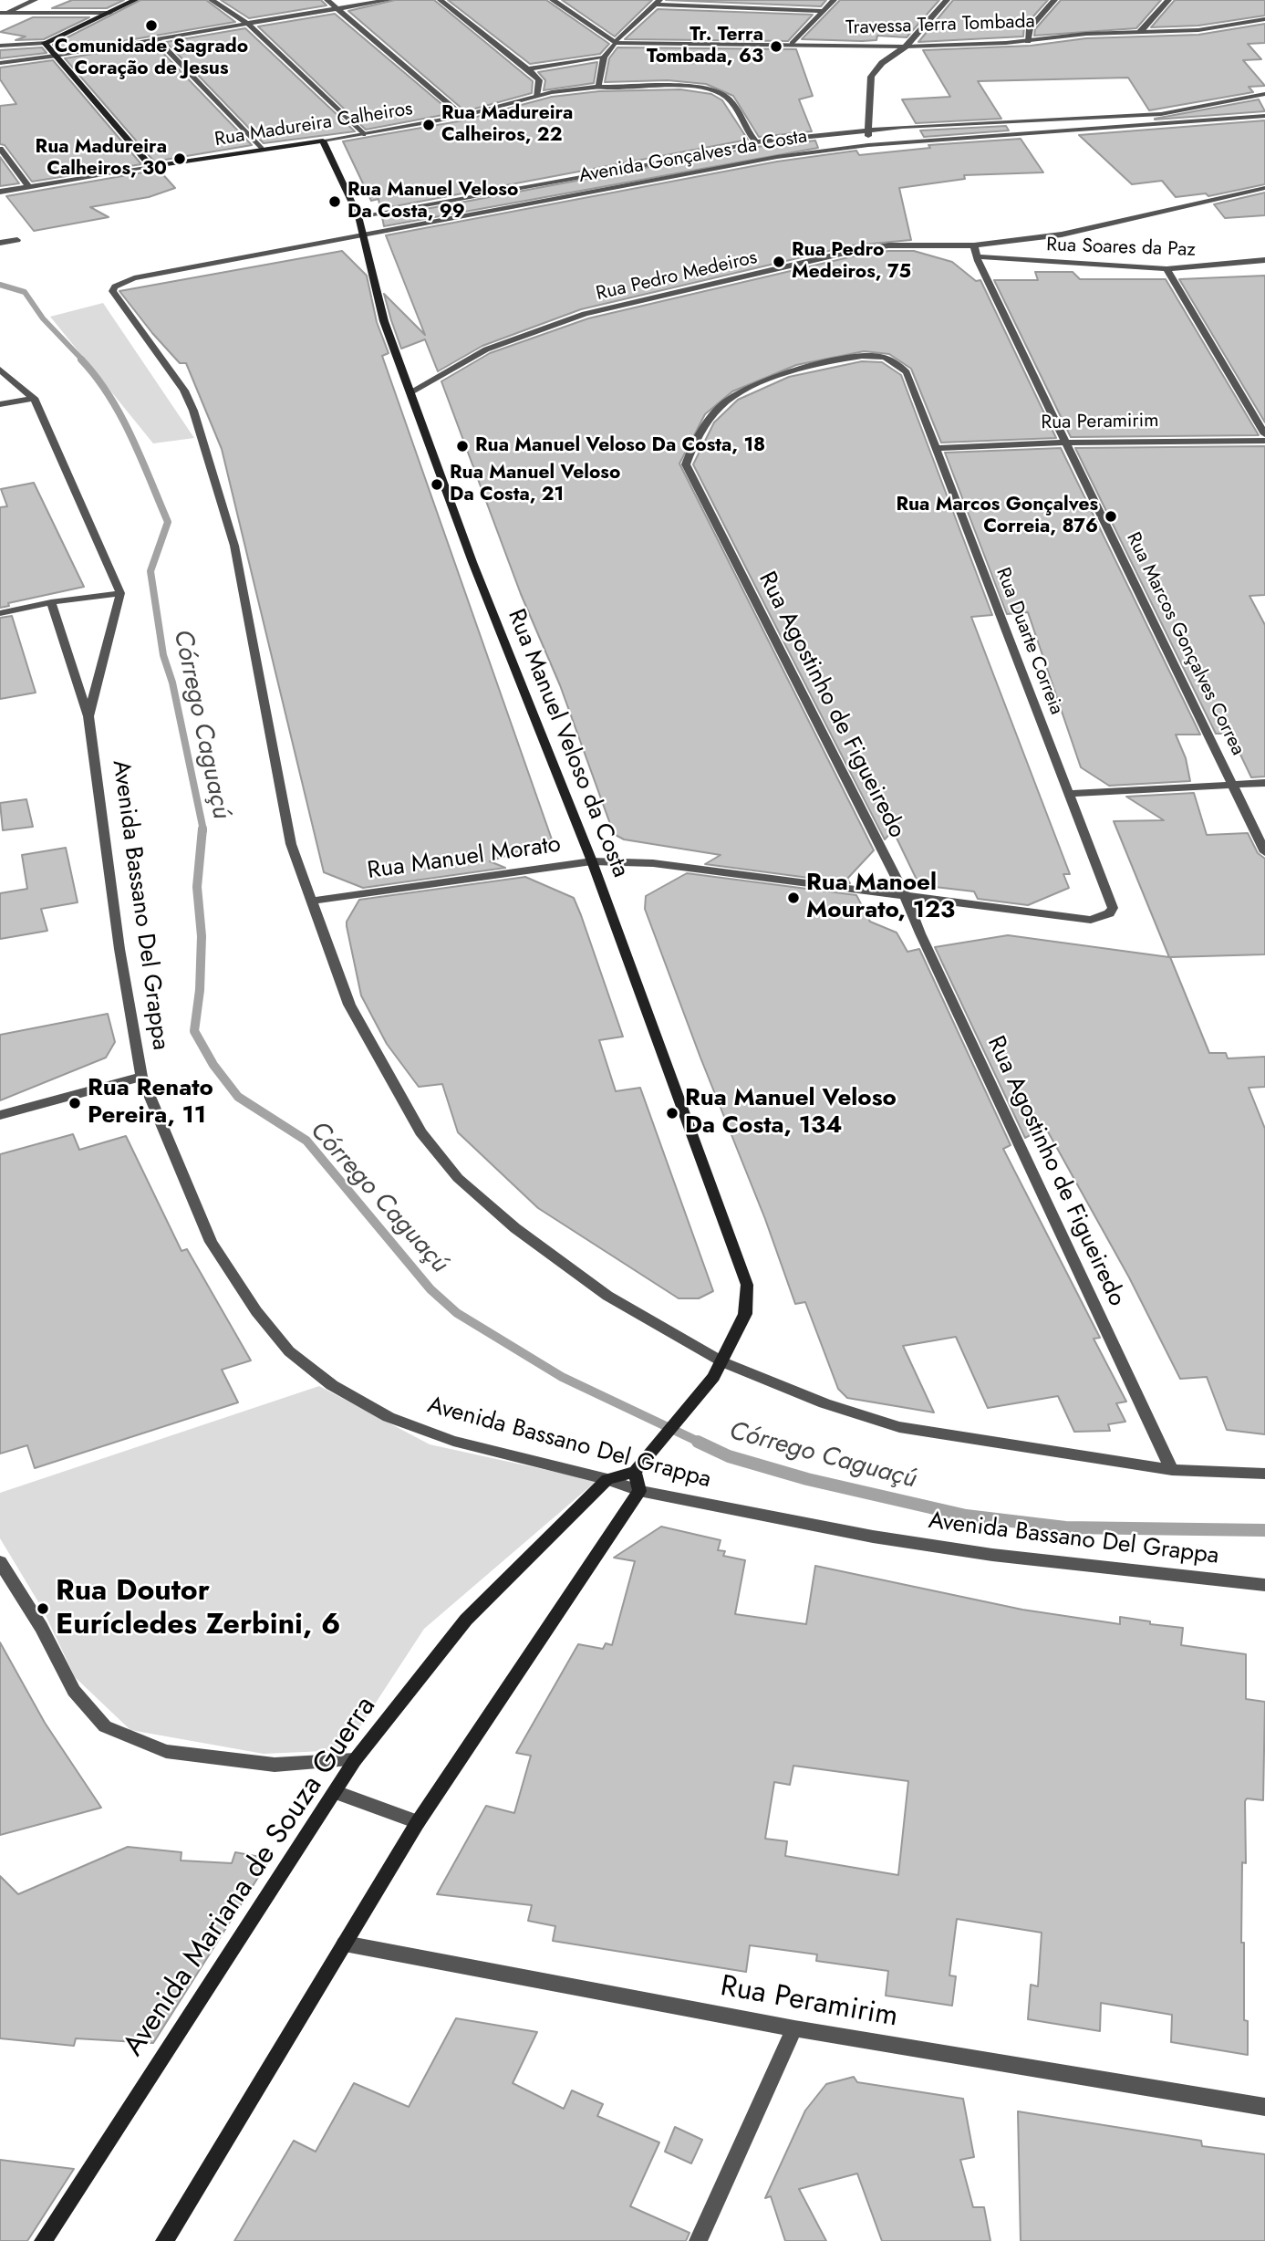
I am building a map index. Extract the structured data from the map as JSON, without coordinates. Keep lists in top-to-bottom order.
{
  "streets": {
    "main road": ["Rua Madureira Calheiros", "Rua Manuel Veloso da Costa", "Avenida Mariana de Souza Guerra"],
    "street": [
      "Travessa Terra Tombada",
      "Avenida Gonçalves da Costa",
      "Rua Soares da Paz",
      "Rua Pedro Medeiros",
      "Rua Peramirim",
      "Rua Duarte Correia",
      "Rua Marcos Gonçalves Correa",
      "Rua Agostinho de Figueiredo",
      "Rua Manuel Morato",
      "Avenida Bassano Del Grappa"
    ]
  },
  "crossings": [
    ["Rua Madureira Calheiros", "Avenida Gonçalves da Costa"],
    ["Rua Madureira Calheiros", "Rua Manuel Veloso da Costa"],
    ["Avenida Gonçalves da Costa", "Rua Manuel Veloso da Costa"],
    ["Avenida Gonçalves da Costa", "Rua Manuel Morato"],
    ["Rua Soares da Paz", "Rua Marcos Gonçalves Correa"],
    ["Rua Pedro Medeiros", "Rua Marcos Gonçalves Correa"],
    ["Rua Pedro Medeiros", "Rua Manuel Veloso da Costa"],
    ["Rua Peramirim", "Rua Duarte Correia"],
    ["Rua Peramirim", "Rua Marcos Gonçalves Correa"],
    ["Rua Duarte Correia", "Rua Agostinho de Figueiredo"],
    ["Rua Duarte Correia", "Rua Manuel Morato"],
    ["Rua Agostinho de Figueiredo", "Rua Manuel Morato"],
    ["Rua Manuel Veloso da Costa", "Rua Manuel Morato"],
    ["Avenida Bassano Del Grappa", "Avenida Mariana de Souza Guerra"]
  ],
  "water": ["Córrego Caguaçú"],
  "places": [
    "Comunidade Sagrado Coração de Jesus",
    "Tr. Terra Tombada, 63",
    "Rua Madureira Calheiros, 22",
    "Rua Madureira Calheiros, 30",
    "Rua Manuel Veloso Da Costa, 99",
    "Rua Pedro Medeiros, 75",
    "Rua Manuel Veloso Da Costa, 18",
    "Rua Manuel Veloso Da Costa, 21",
    "Rua Marcos Gonçalves Correia, 876",
    "Rua Manoel Mourato, 123",
    "Rua Renato Pereira, 11",
    "Rua Manuel Veloso Da Costa, 134",
    "Rua Doutor Eurícledes Zerbini, 6"
  ]
}
